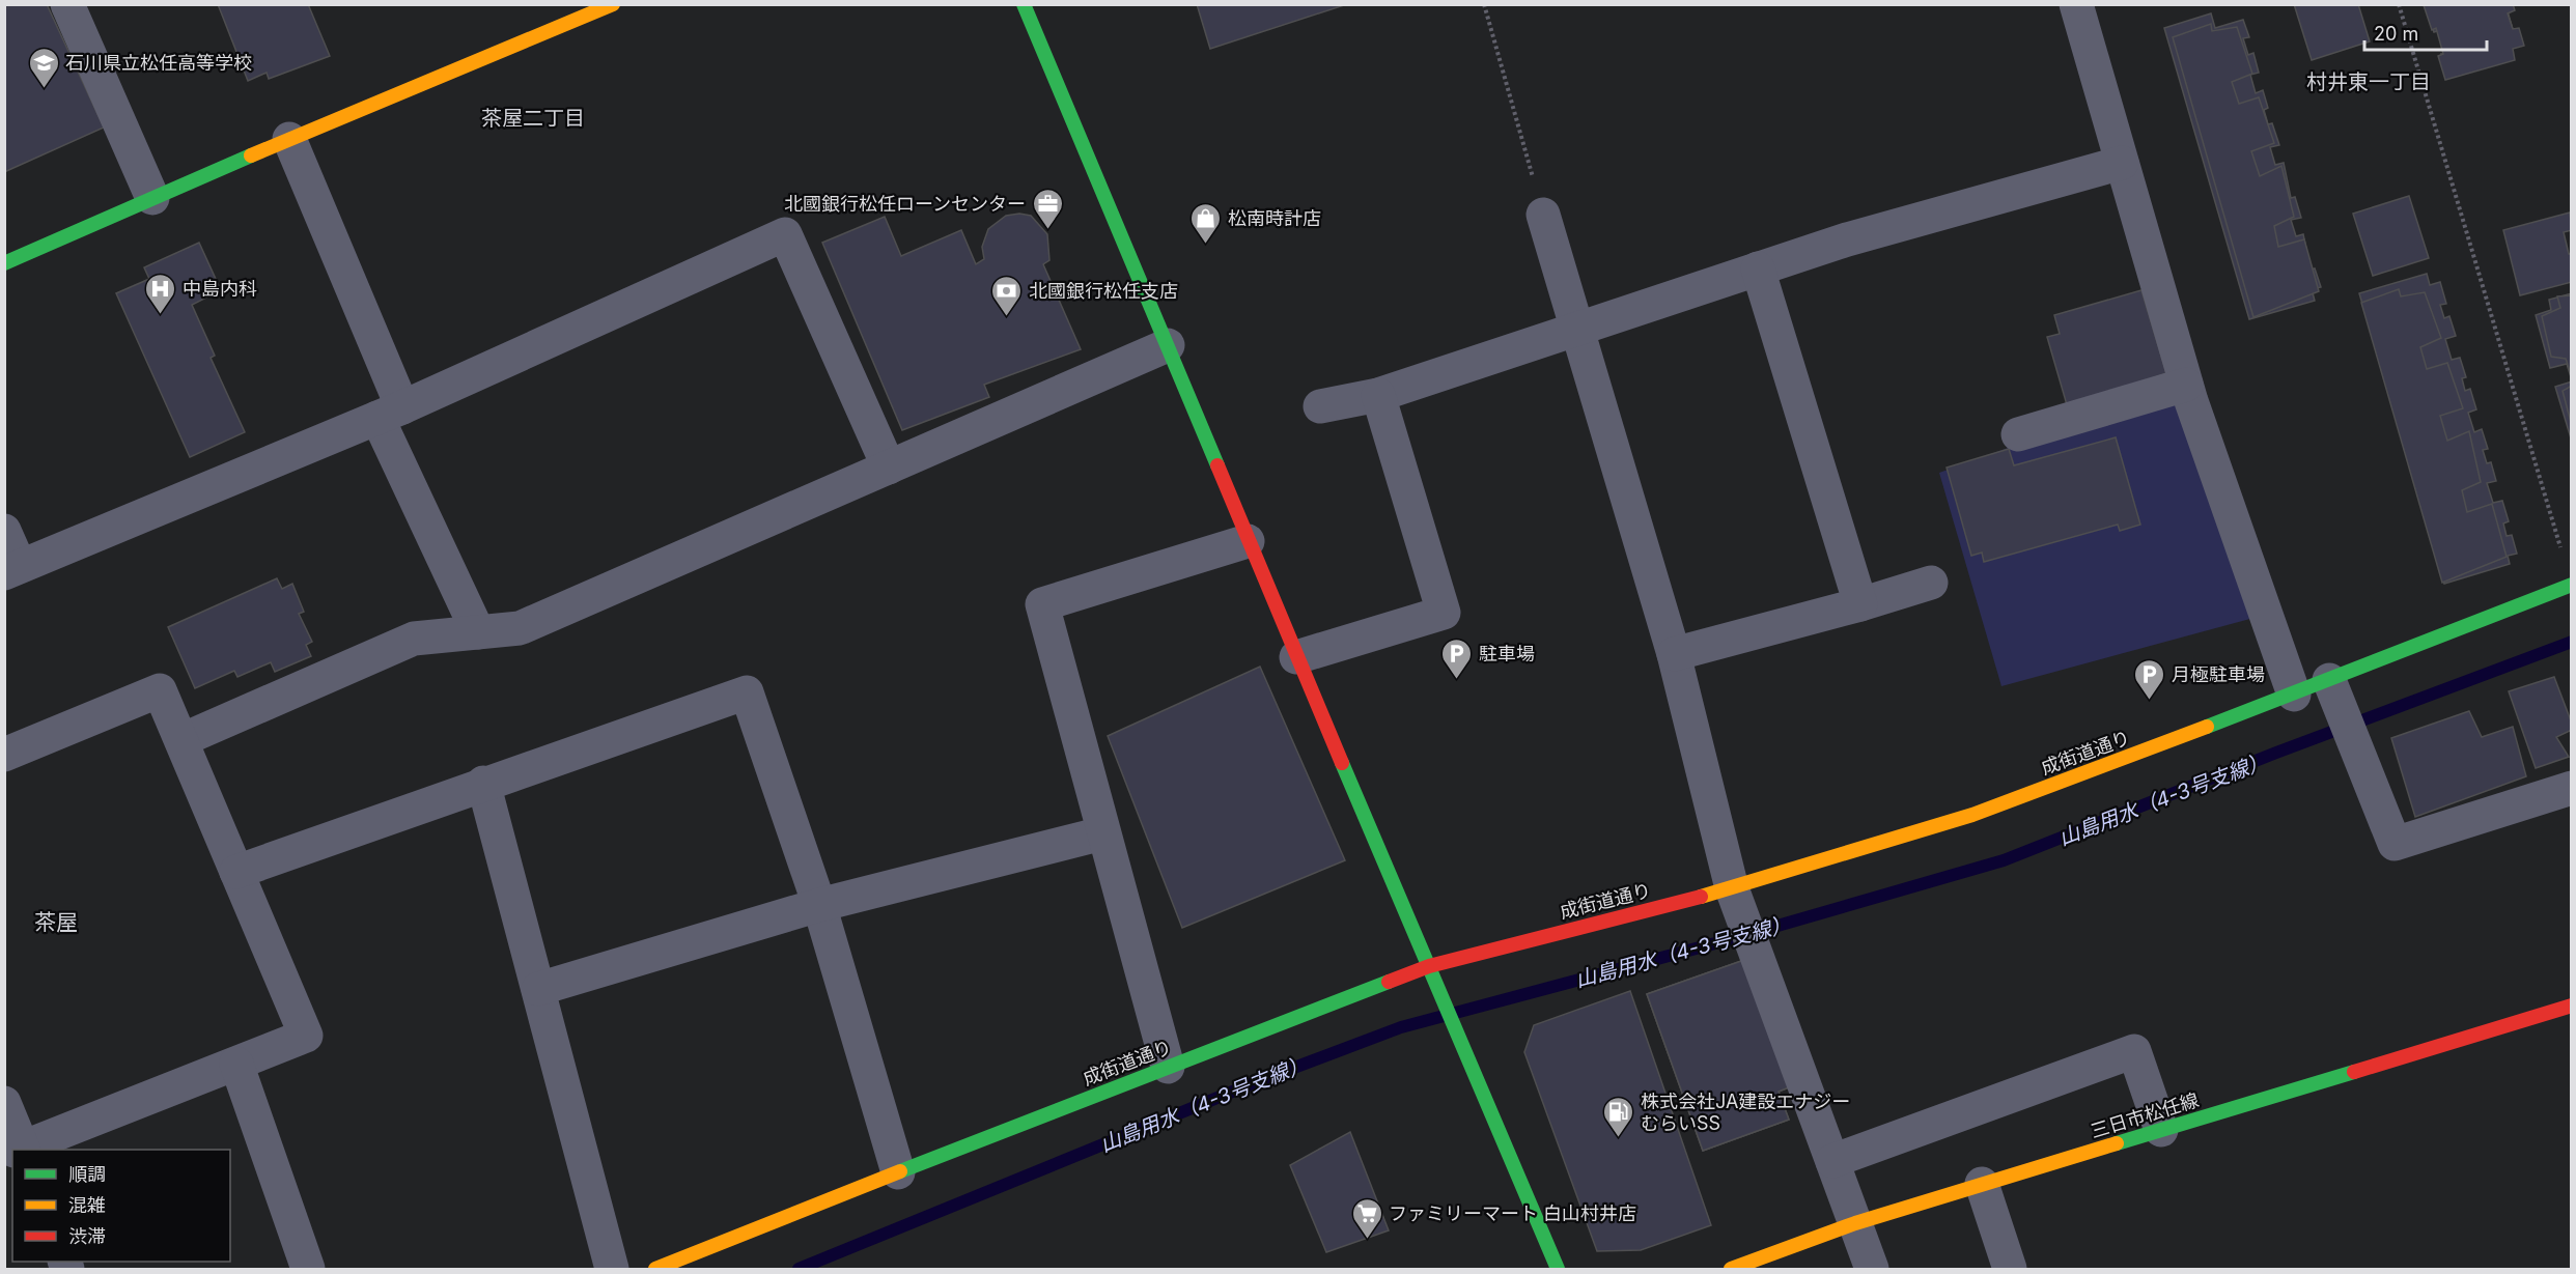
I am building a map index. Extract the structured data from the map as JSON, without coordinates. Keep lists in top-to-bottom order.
{
  "streets": {
    "street": ["成街道通り", "三日市松任線"]
  },
  "districts": ["村井東一丁目", "茶屋二丁目", "茶屋"],
  "water": ["山島用水（4-3号支線）"],
  "places": {
    "school or university": ["石川県立松任高等学校"],
    "office": ["北國銀行松任ローンセンター"],
    "shop": ["松南時計店"],
    "hospital": ["中島内科"],
    "bank": ["北國銀行松任支店"],
    "parking": ["駐車場", "月極駐車場"],
    "fuel station": ["株式会社JA建設エナジー むらいSS"],
    "supermarket": ["ファミリーマート 白山村井店"]
  },
  "legend": ["順調", "混雑", "渋滞"],
  "scale_bar": "20 m"
}
